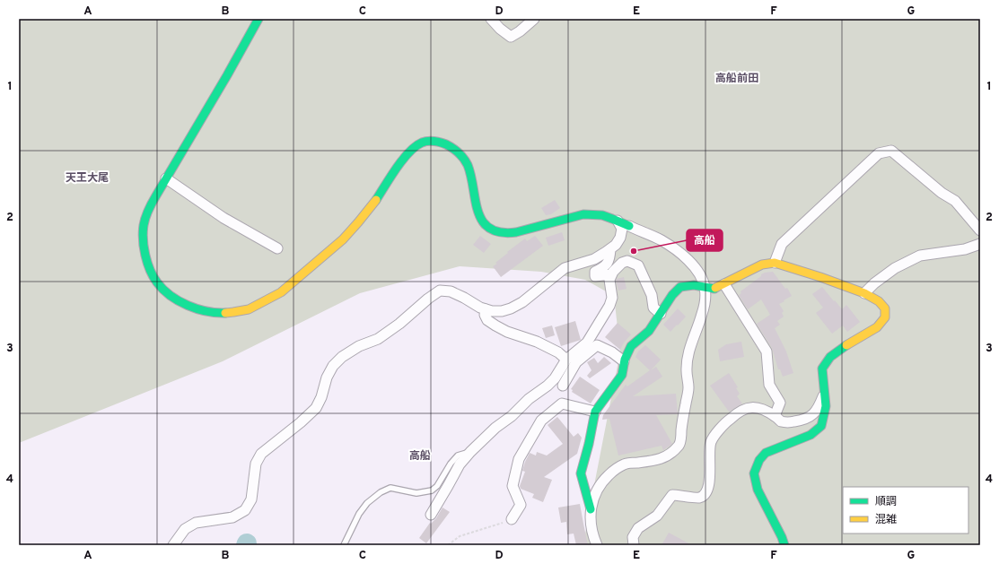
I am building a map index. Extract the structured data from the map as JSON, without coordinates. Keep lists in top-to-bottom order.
{
  "districts": ["高船前田", "天王大尾", "高船"],
  "places": ["高船"],
  "legend": ["順調", "混雑"],
  "grid": {
    "columns": [
      "A",
      "B",
      "C",
      "D",
      "E",
      "F",
      "G"
    ],
    "rows": [
      "1",
      "2",
      "3",
      "4"
    ]
  }
}
